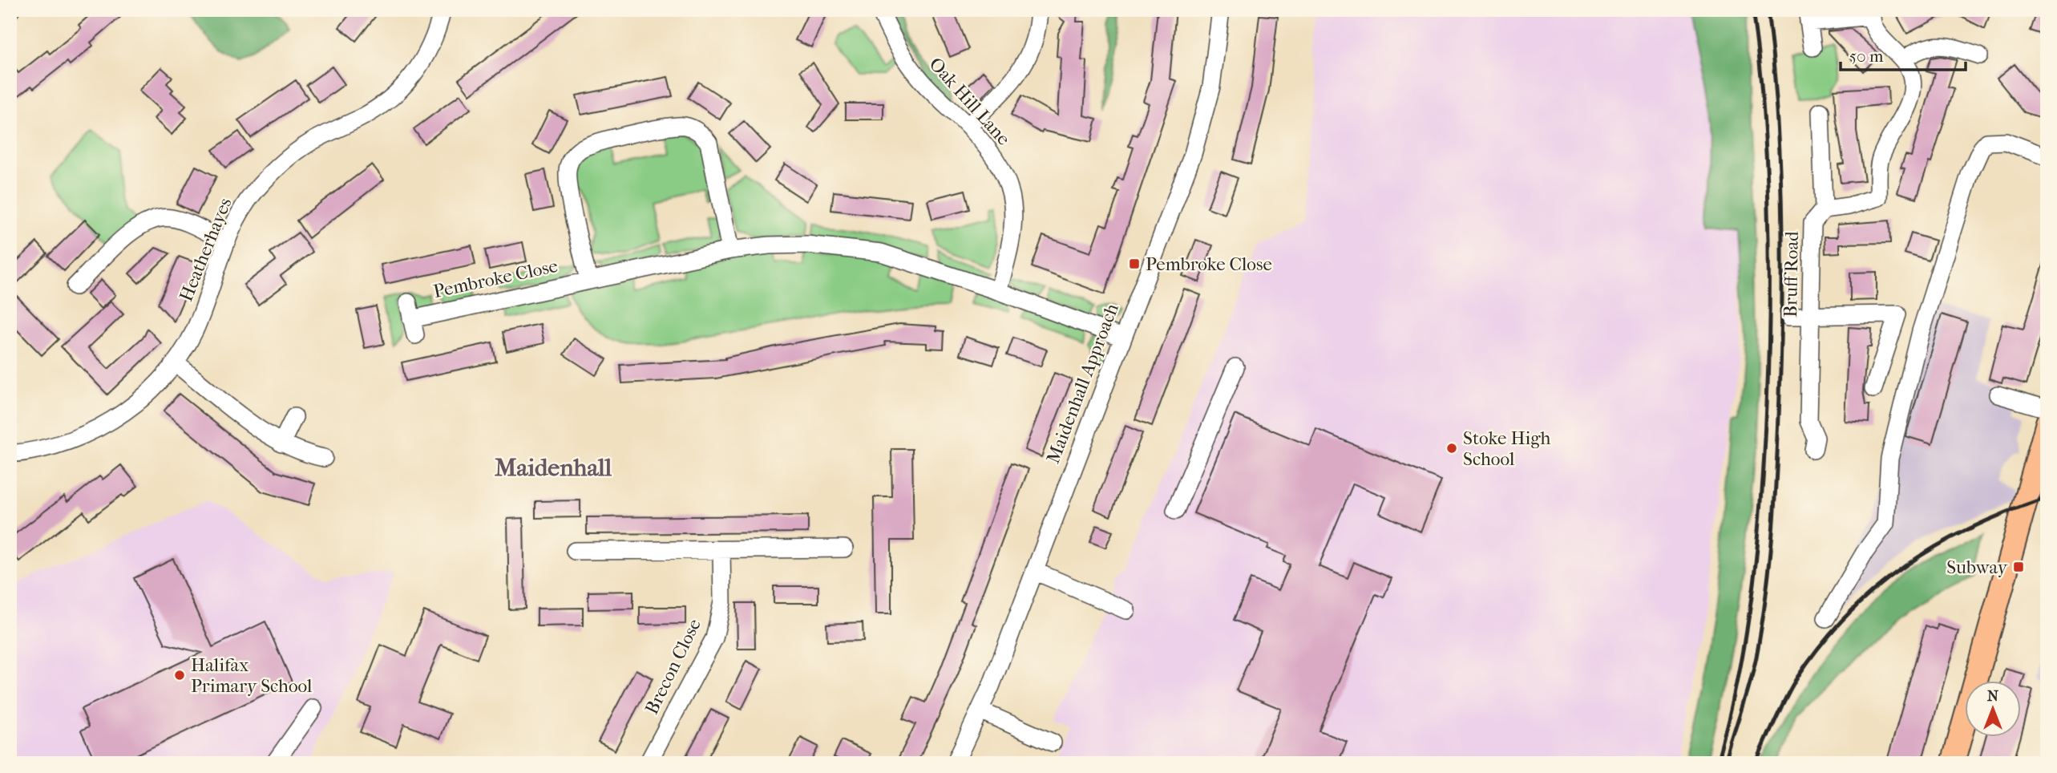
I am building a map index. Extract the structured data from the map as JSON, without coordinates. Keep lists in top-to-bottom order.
{
  "streets": {
    "street": [
      "Oak Hill Lane",
      "Heatherhayes",
      "Bruff Road",
      "Pembroke Close",
      "Maidenhall Approach",
      "Brecon Close"
    ]
  },
  "crossings": [
    ["Oak Hill Lane", "Pembroke Close"],
    ["Pembroke Close", "Maidenhall Approach"]
  ],
  "districts": ["Maidenhall"],
  "places": {
    "transit": ["Pembroke Close", "Subway"],
    "other": ["Stoke High School", "Halifax Primary School"]
  },
  "scale_bar": "50 m",
  "north": "top"
}
